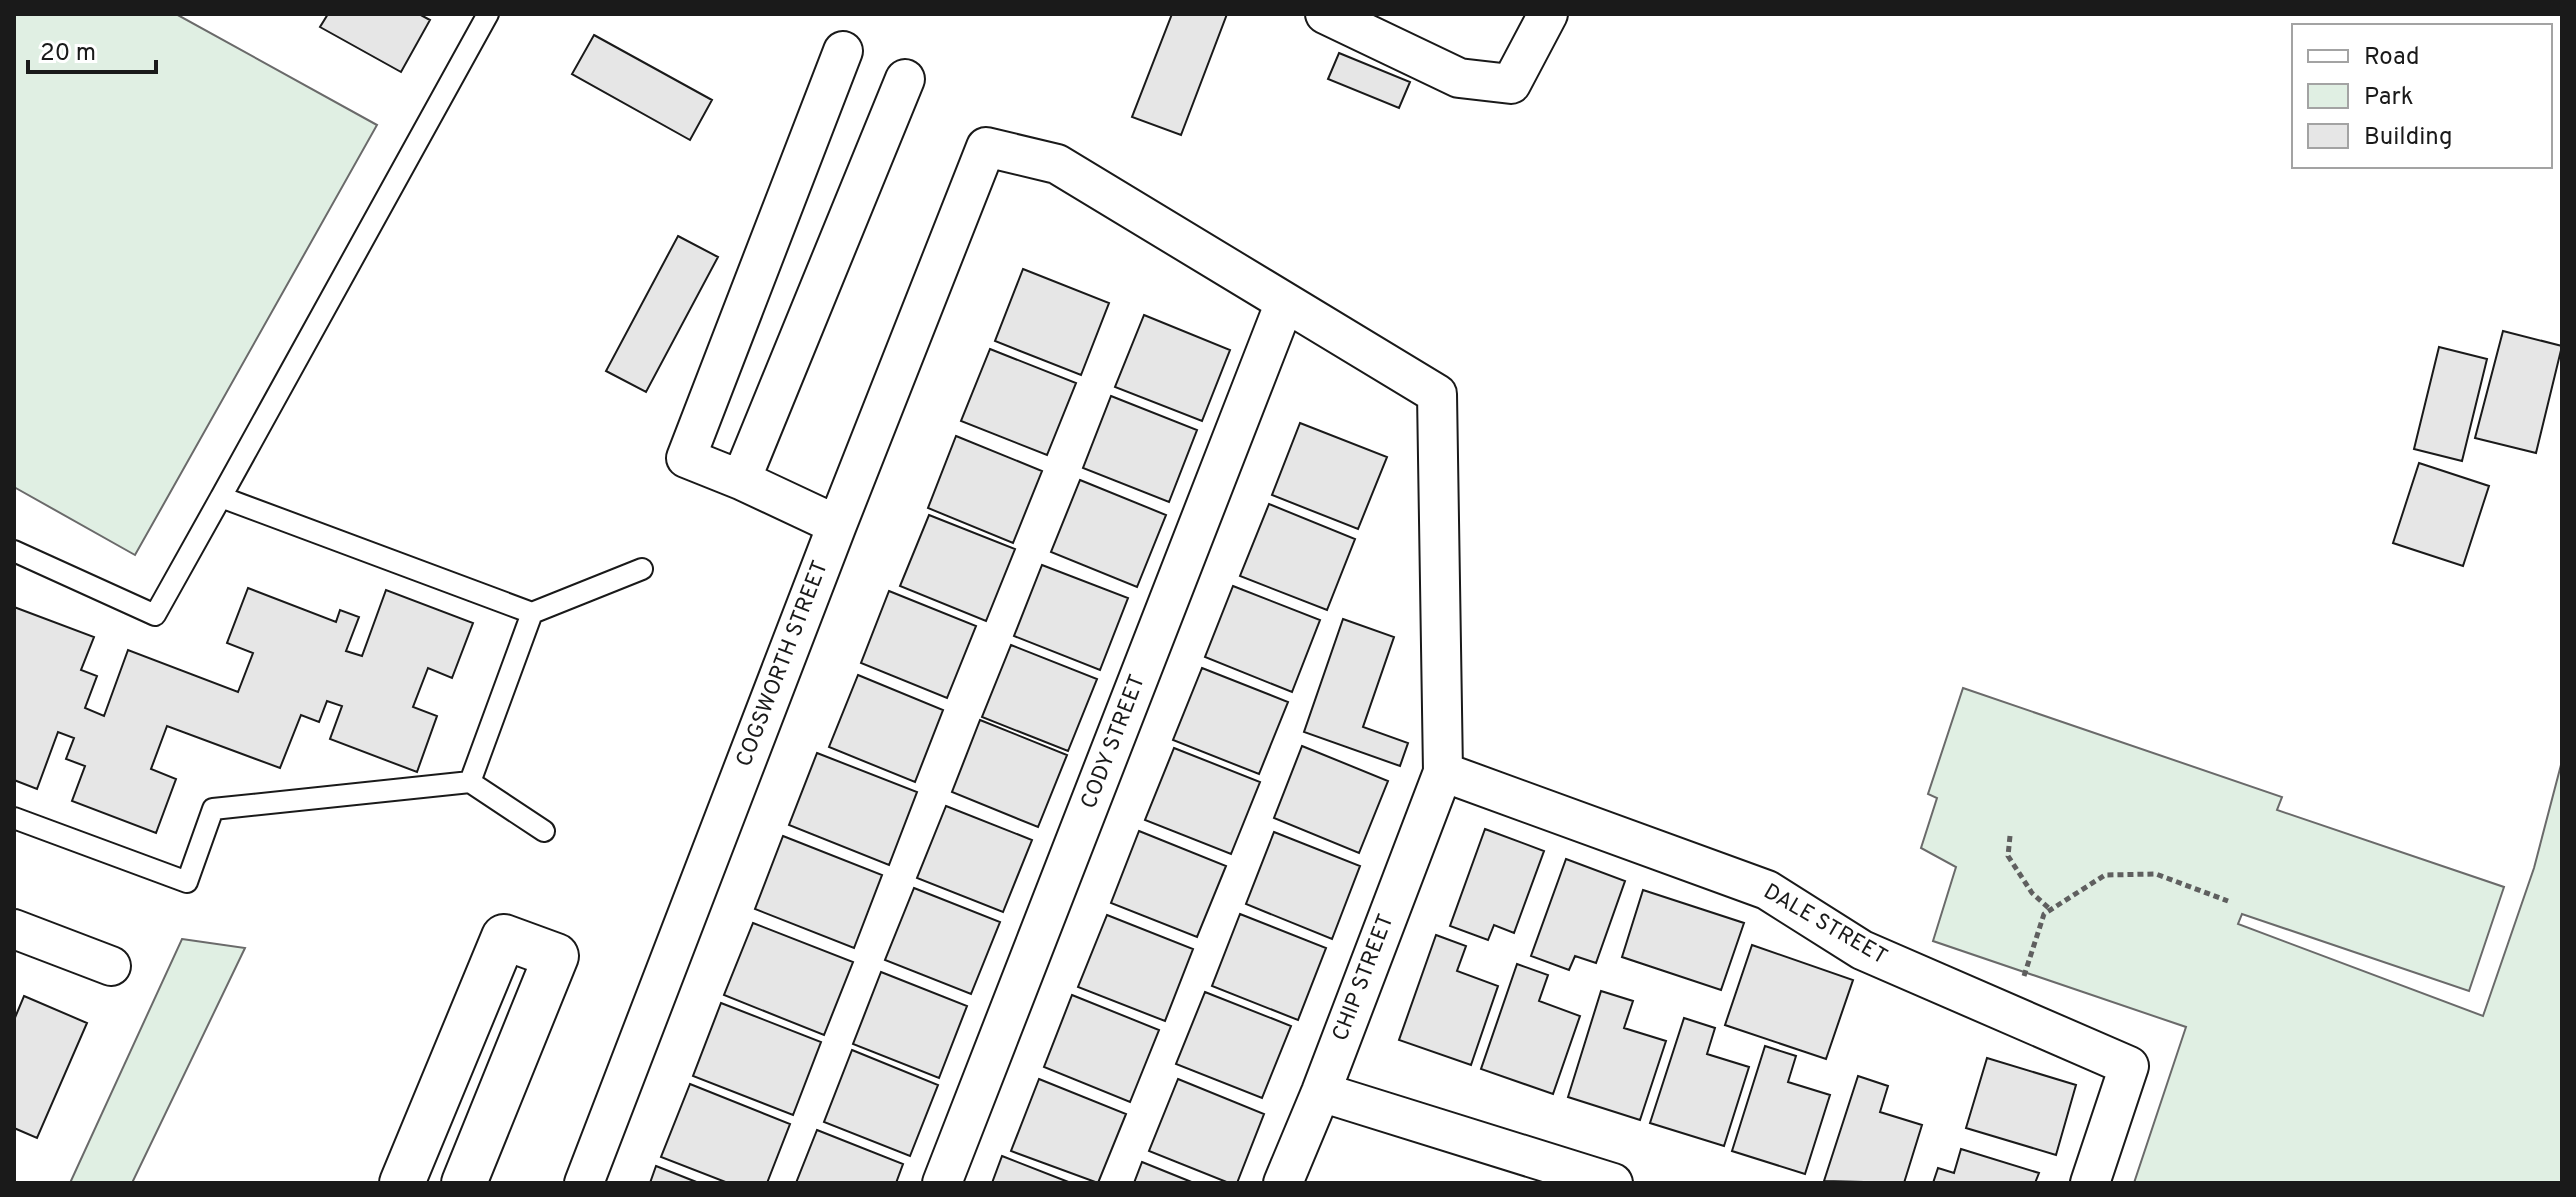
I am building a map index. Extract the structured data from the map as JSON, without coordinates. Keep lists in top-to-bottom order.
{
  "streets": {
    "street": [
      "COGSWORTH STREET",
      "CODY STREET",
      "DALE STREET",
      "CHIP STREET"
    ]
  },
  "crossings": [
    ["COGSWORTH STREET", "CODY STREET"],
    ["DALE STREET", "CHIP STREET"]
  ],
  "legend": ["Road", "Park", "Building"],
  "scale_bar": "20 m"
}
